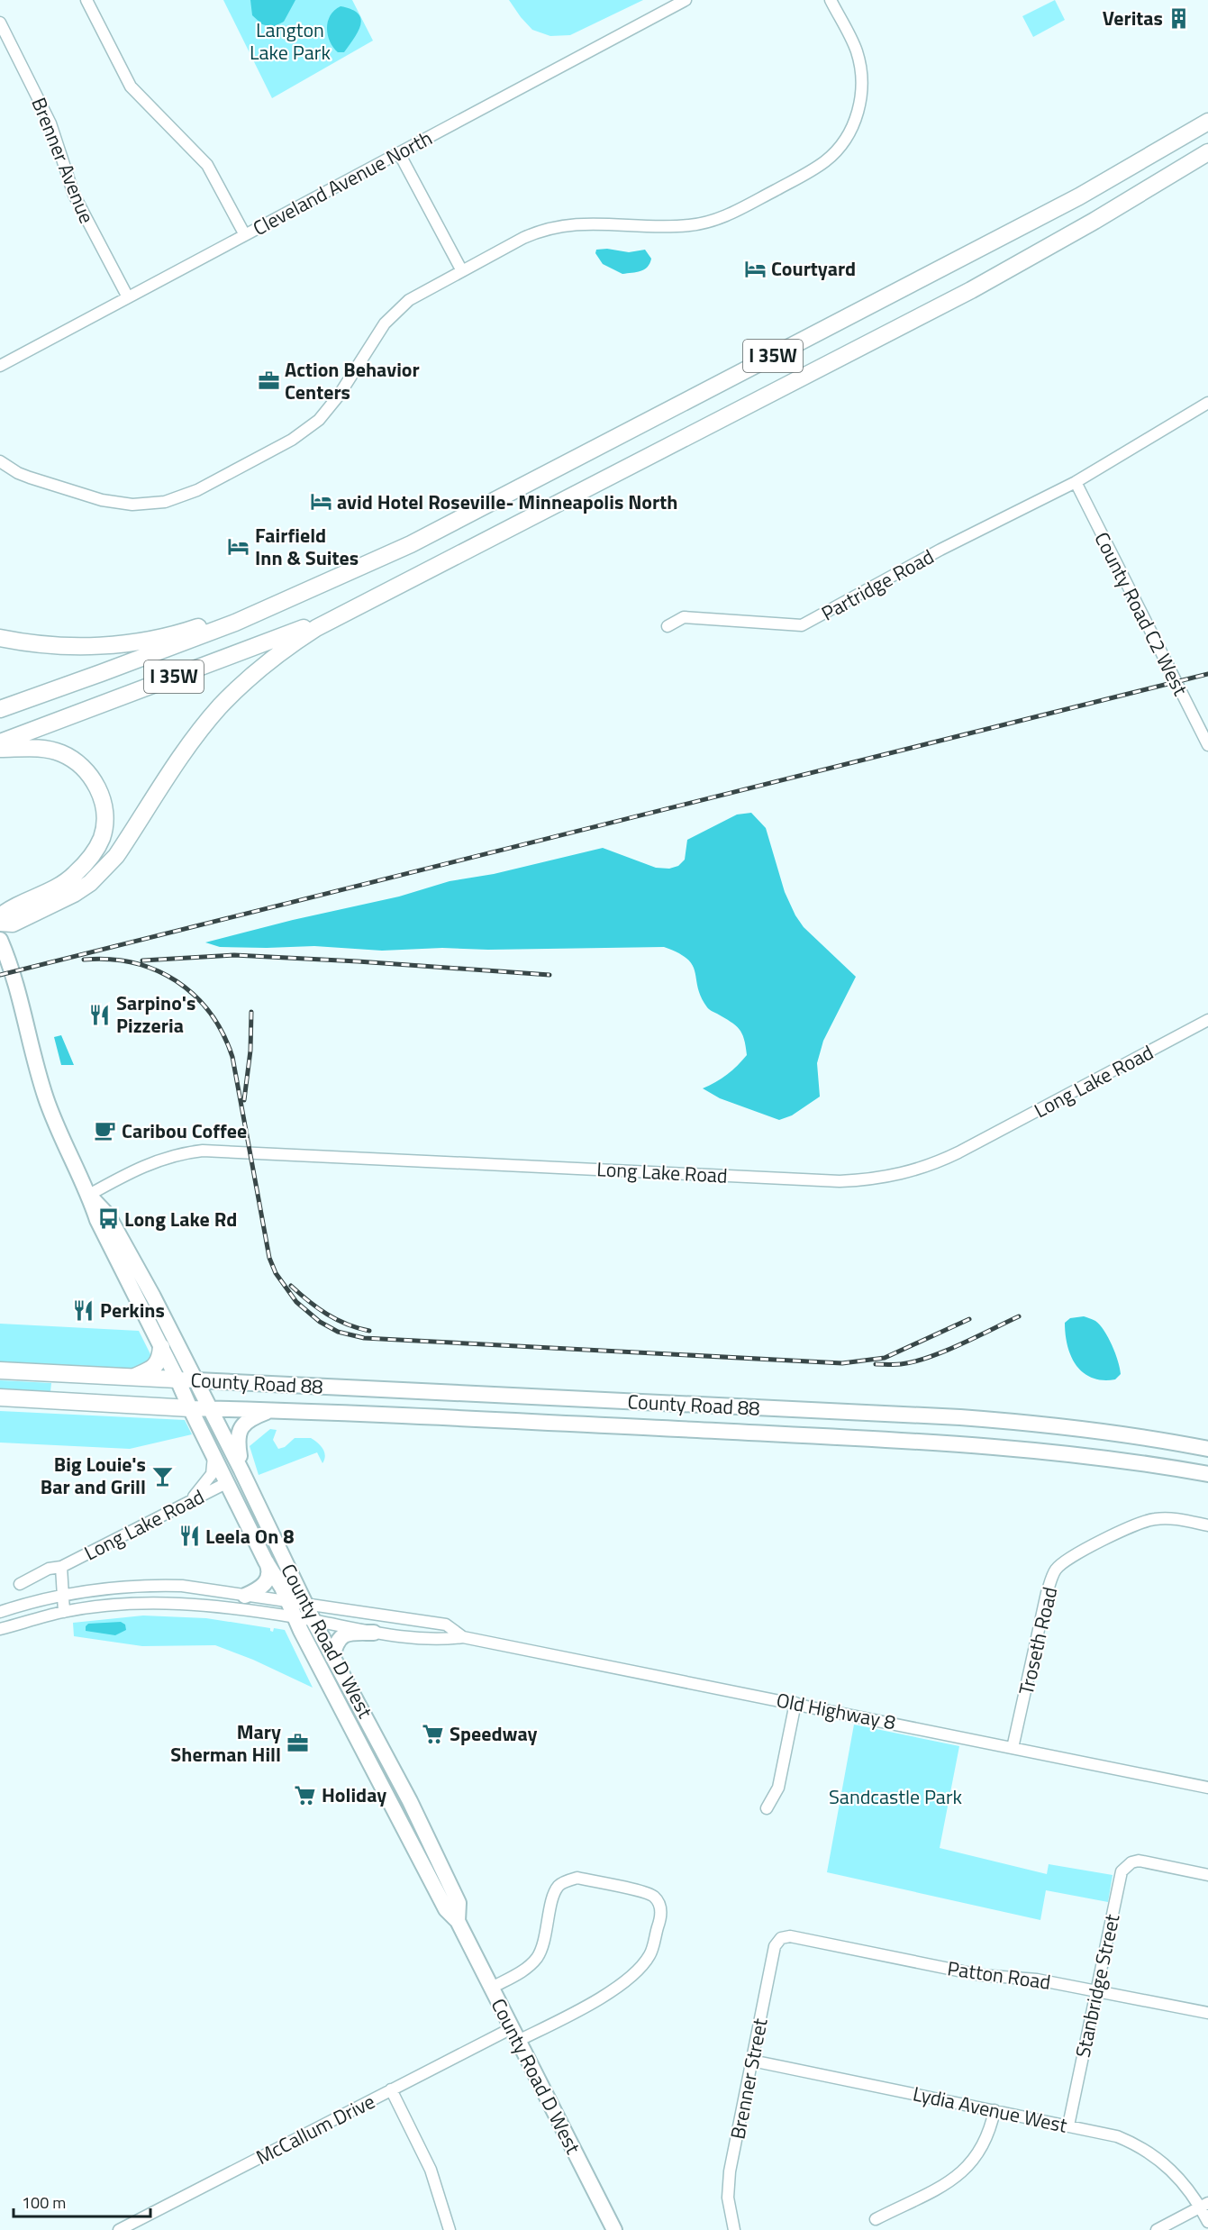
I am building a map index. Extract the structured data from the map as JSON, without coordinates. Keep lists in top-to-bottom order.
{
  "streets": {
    "highway": ["I 35W"],
    "main road": ["County Road 88", "County Road D West"],
    "street": [
      "Brenner Avenue",
      "Cleveland Avenue North",
      "Partridge Road",
      "County Road C2 West",
      "Long Lake Road",
      "Troseth Road",
      "Old Highway 8",
      "Patton Road",
      "Stanbridge Street",
      "Brenner Street",
      "Lydia Avenue West",
      "McCallum Drive"
    ]
  },
  "crossings": [
    ["Brenner Avenue", "Cleveland Avenue North"],
    ["Partridge Road", "County Road C2 West"],
    ["Long Lake Road", "County Road D West"],
    ["Long Lake Road", "Old Highway 8"],
    ["County Road 88", "County Road D West"],
    ["County Road D West", "Old Highway 8"],
    ["County Road D West", "McCallum Drive"],
    ["Troseth Road", "Old Highway 8"],
    ["Patton Road", "Stanbridge Street"],
    ["Patton Road", "Brenner Street"],
    ["Stanbridge Street", "Lydia Avenue West"],
    ["Brenner Street", "Lydia Avenue West"]
  ],
  "parks": ["Langton Lake Park", "Sandcastle Park"],
  "places": {
    "building": ["Veritas"],
    "hotel": ["Courtyard", "avid Hotel Roseville- Minneapolis North", "Fairfield Inn & Suites"],
    "office": ["Action Behavior Centers", "Mary Sherman Hill"],
    "restaurant": ["Sarpino's Pizzeria", "Perkins", "Leela On 8"],
    "cafe": ["Caribou Coffee"],
    "bus stop": ["Long Lake Rd"],
    "bar": ["Big Louie's Bar and Grill"],
    "supermarket": ["Speedway", "Holiday"]
  },
  "scale_bar": "100 m"
}
